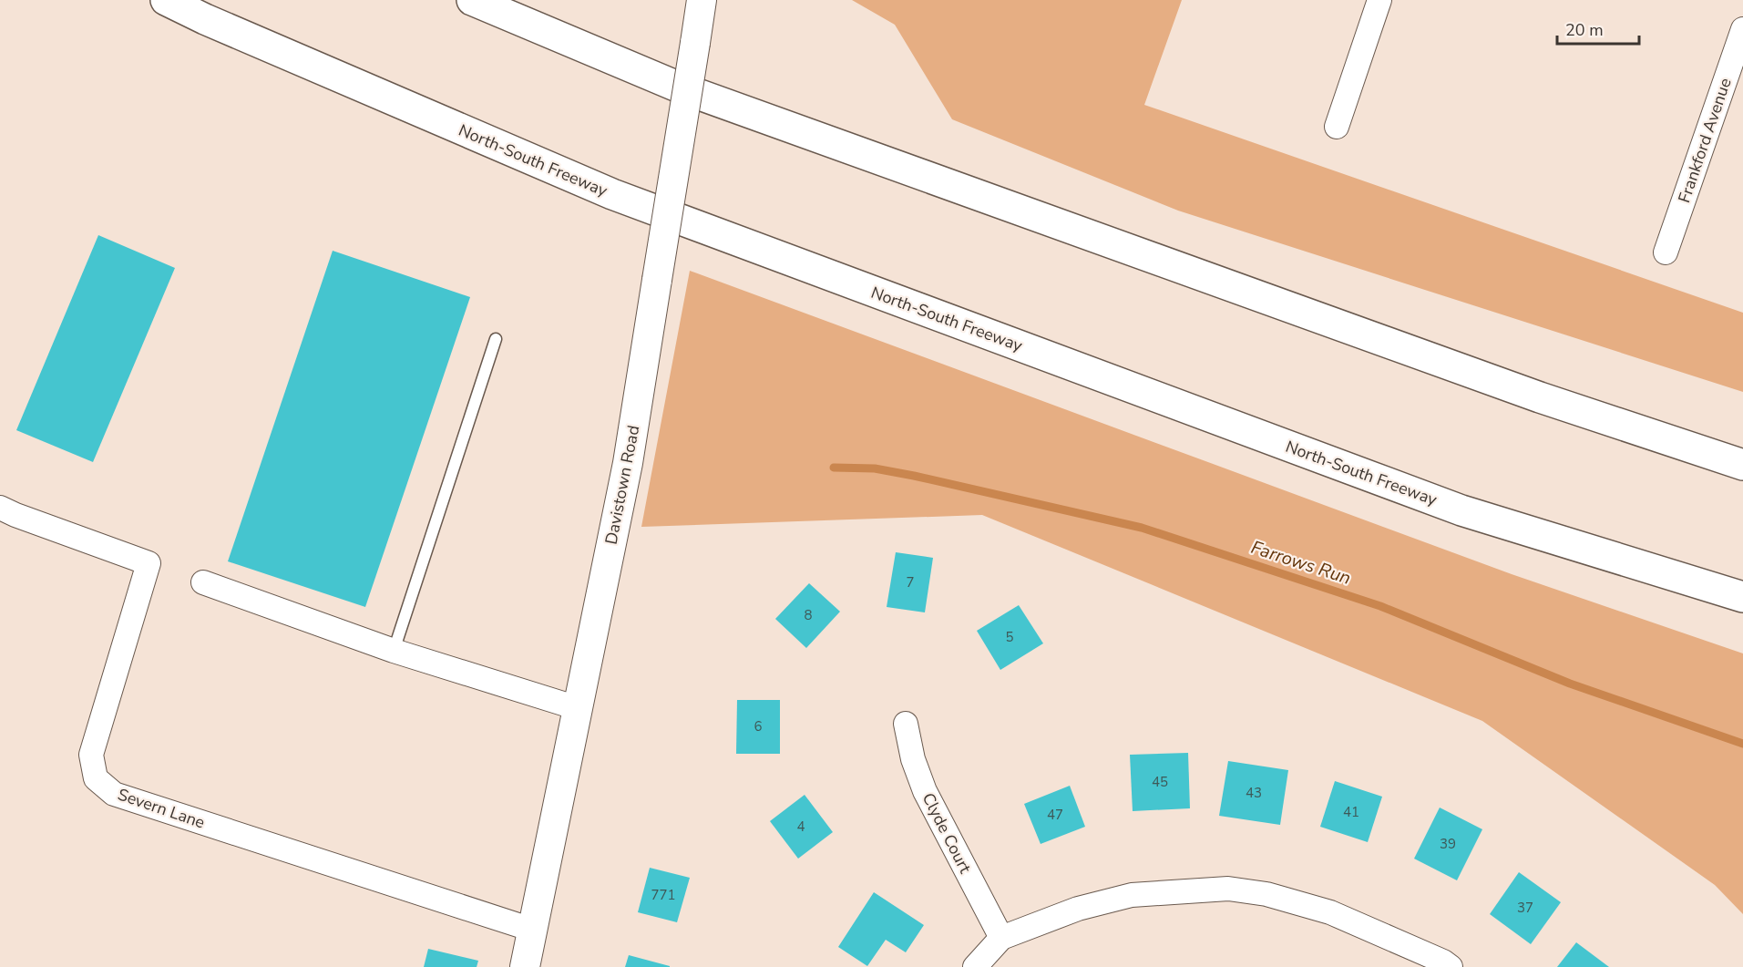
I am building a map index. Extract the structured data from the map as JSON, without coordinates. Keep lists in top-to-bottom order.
{
  "streets": {
    "highway": ["North-South Freeway"],
    "street": [
      "Frankford Avenue",
      "Davistown Road",
      "Severn Lane",
      "Clyde Court"
    ]
  },
  "crossings": [
    ["Davistown Road", "Severn Lane"]
  ],
  "water": ["Farrows Run"],
  "house_numbers": [
    "7",
    "8",
    "5",
    "6",
    "45",
    "43",
    "41",
    "47",
    "4",
    "39",
    "771",
    "37"
  ],
  "scale_bar": "20 m"
}
